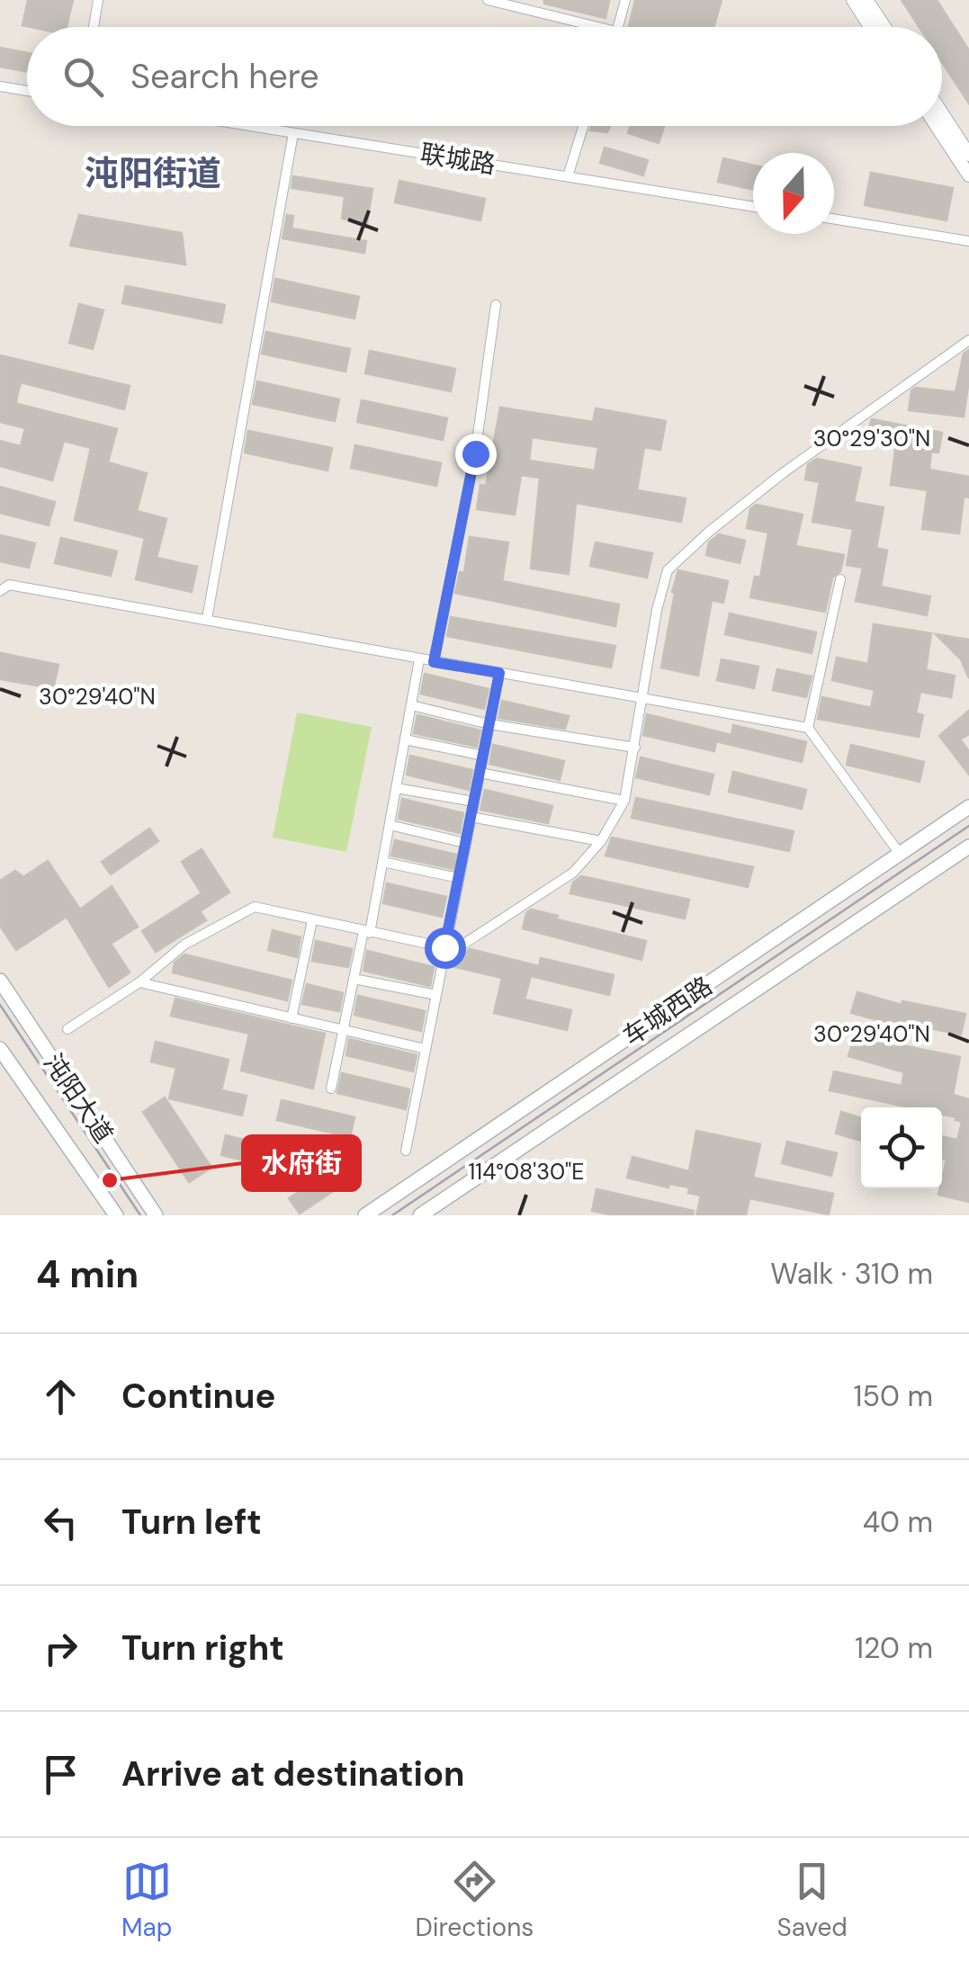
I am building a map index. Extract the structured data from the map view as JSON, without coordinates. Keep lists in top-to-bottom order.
{
  "streets": {
    "main road": ["车城西路", "沌阳大道"],
    "street": ["联城路"]
  },
  "districts": ["沌阳街道"],
  "places": ["水府街"],
  "north": "bottom",
  "page": {
    "search": "Search here",
    "heading": ["4 min", "Walk · 310 m"],
    "list": [
      ["Continue", "150 m"],
      ["Turn left", "40 m"],
      ["Turn right", "120 m"],
      "Arrive at destination"
    ],
    "nav": ["Map", "Directions", "Saved"]
  },
  "coordinates": ["30°29'30\"N", "30°29'40\"N", "114°08'30\"E"]
}
